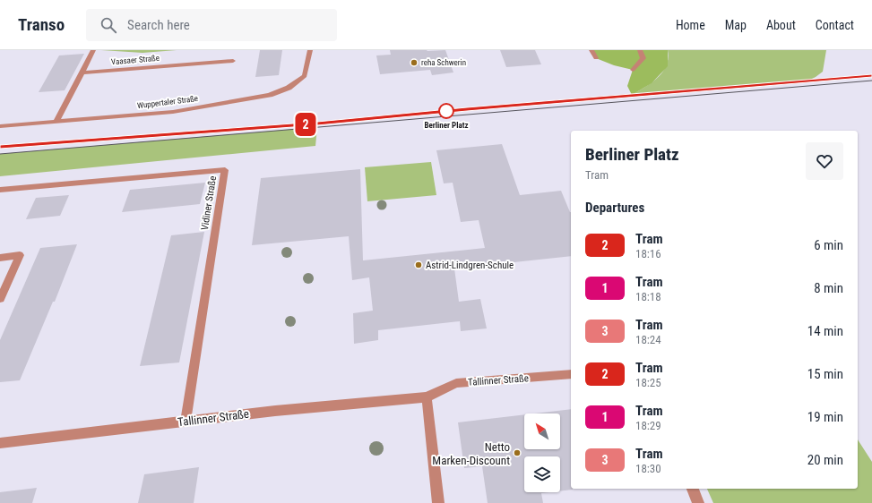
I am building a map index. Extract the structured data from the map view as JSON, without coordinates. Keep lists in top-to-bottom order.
{
  "streets": {
    "street": [
      "Vaasaer Straße",
      "Wuppertaler Straße",
      "Vidiner Straße",
      "Tallinner Straße"
    ]
  },
  "crossings": [
    ["Vidiner Straße", "Tallinner Straße"]
  ],
  "places": [
    "reha Schwerin",
    "Berliner Platz",
    "Astrid-Lindgren-Schule",
    "Netto Marken-Discount"
  ],
  "lines": ["tram line 2"],
  "north": "top left",
  "page": {
    "header": "Transo",
    "search": "Search here",
    "nav": [
      "Home",
      "Map",
      "About",
      "Contact"
    ],
    "on_map": "2",
    "heading": [
      ["Berliner Platz", "Tram"],
      "Departures"
    ],
    "list": [
      {
        "mark": "2",
        "name": "Tram",
        "note": "18:16",
        "value": "6 min"
      },
      {
        "mark": "1",
        "name": "Tram",
        "note": "18:18",
        "value": "8 min"
      },
      {
        "mark": "3",
        "name": "Tram",
        "note": "18:24",
        "value": "14 min"
      },
      {
        "mark": "2",
        "name": "Tram",
        "note": "18:25",
        "value": "15 min"
      },
      {
        "mark": "1",
        "name": "Tram",
        "note": "18:29",
        "value": "19 min"
      },
      {
        "mark": "3",
        "name": "Tram",
        "note": "18:30",
        "value": "20 min"
      }
    ]
  }
}
